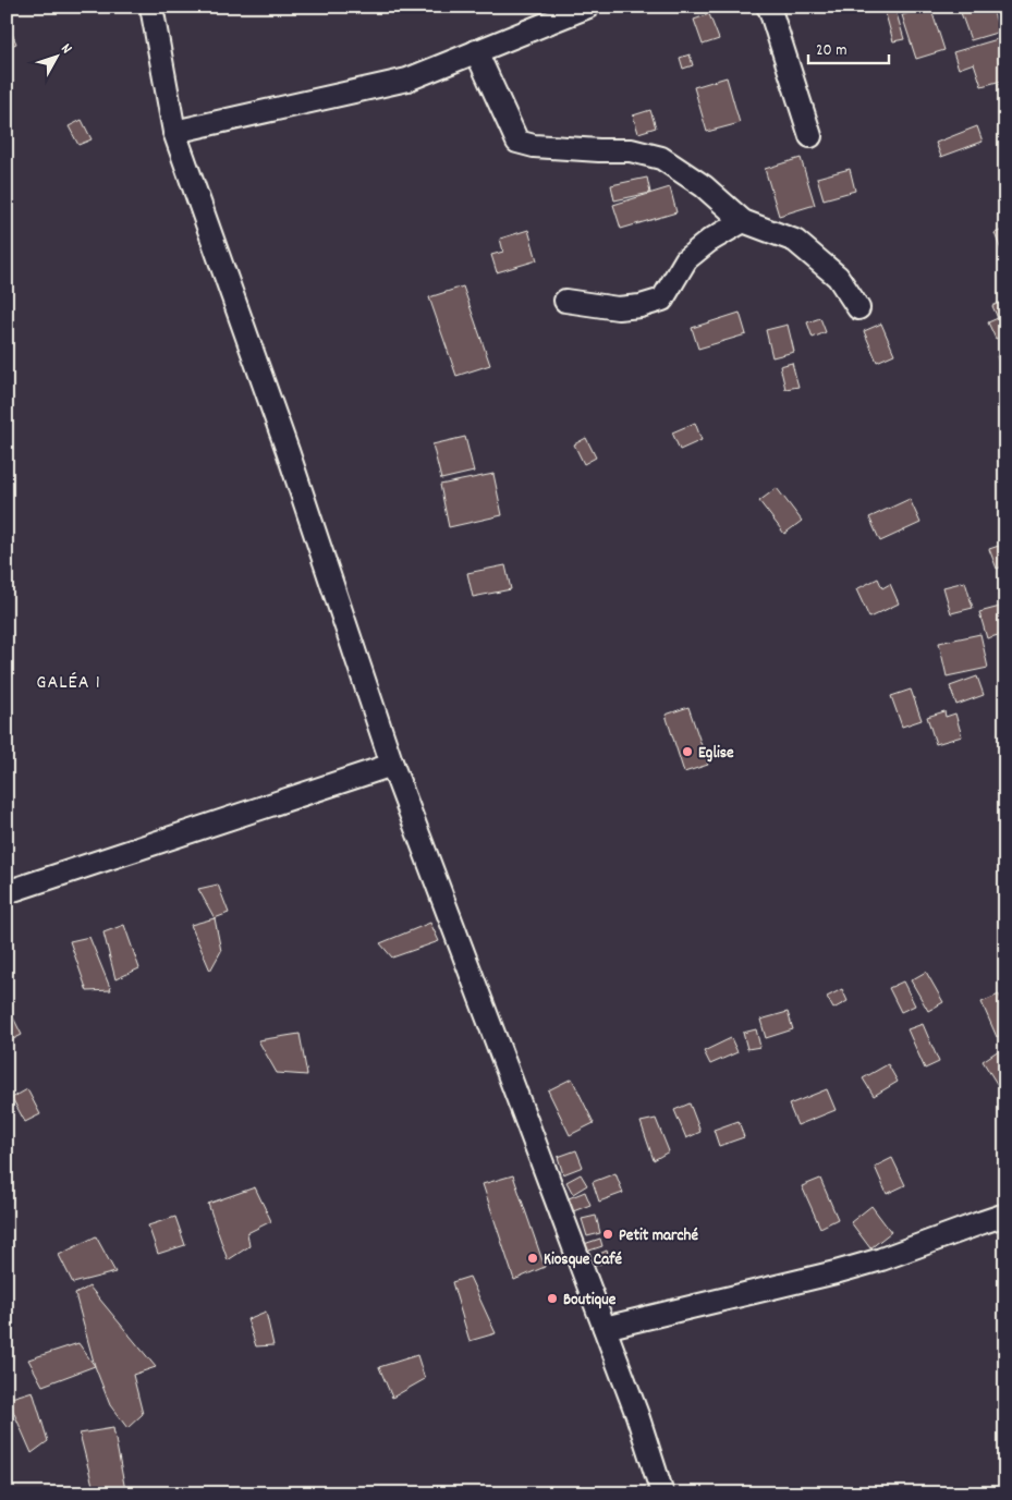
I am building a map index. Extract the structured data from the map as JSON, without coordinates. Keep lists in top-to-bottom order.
{
  "districts": ["GALÉA 1"],
  "places": [
    "Eglise",
    "Petit marché",
    "Kiosque Café",
    "Boutique"
  ],
  "scale_bar": "20 m",
  "north": "top right"
}
